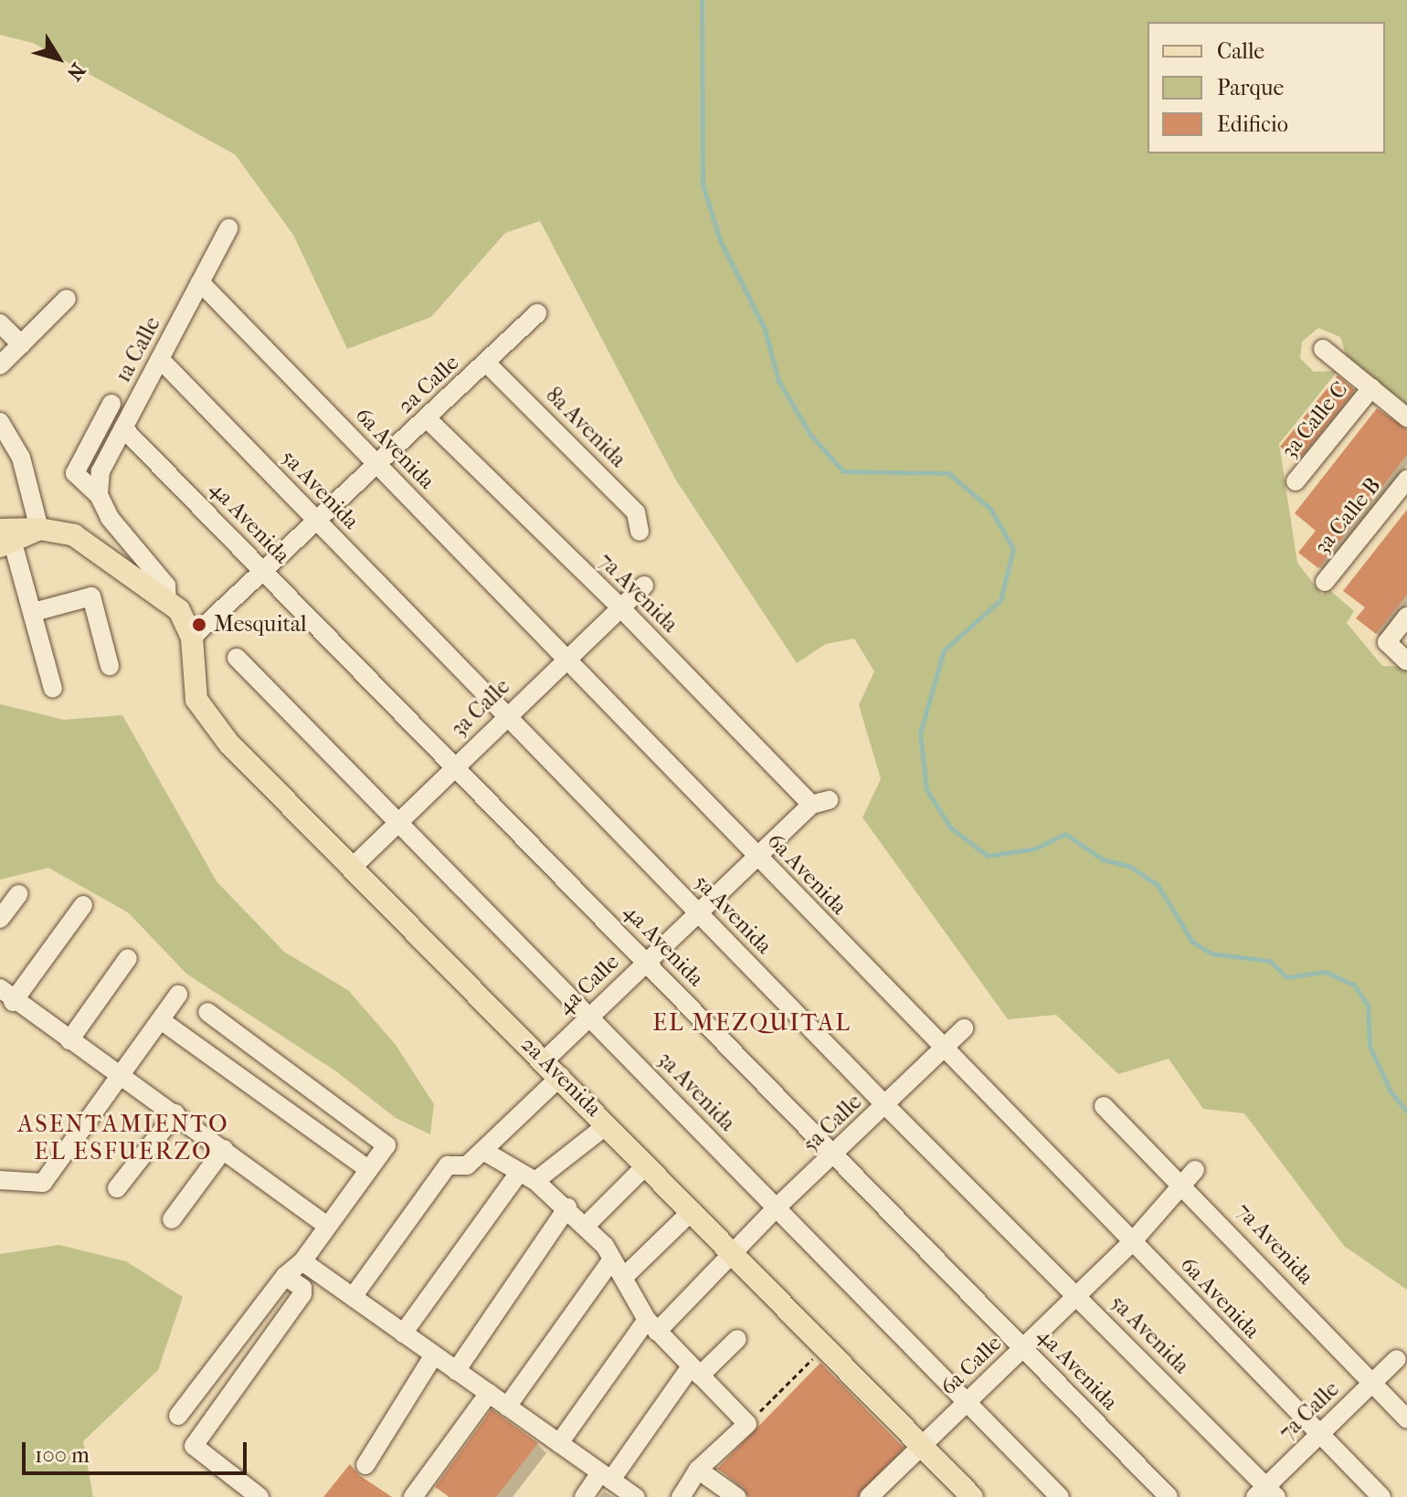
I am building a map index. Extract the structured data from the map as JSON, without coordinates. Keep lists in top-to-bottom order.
{
  "streets": {
    "main road": ["2a Avenida"],
    "street": [
      "1a Calle",
      "2a Calle",
      "3a Calle C",
      "8a Avenida",
      "6a Avenida",
      "5a Avenida",
      "3a Calle B",
      "4a Avenida",
      "7a Avenida",
      "3a Calle",
      "4a Calle",
      "3a Avenida",
      "5a Calle",
      "6a Calle",
      "7a Calle"
    ]
  },
  "crossings": [
    ["1a Calle", "6a Avenida"],
    ["1a Calle", "5a Avenida"],
    ["1a Calle", "4a Avenida"],
    ["2a Calle", "8a Avenida"],
    ["2a Calle", "6a Avenida"],
    ["2a Calle", "5a Avenida"],
    ["2a Calle", "4a Avenida"],
    ["2a Calle", "7a Avenida"],
    ["2a Calle", "2a Avenida"],
    ["6a Avenida", "3a Calle"],
    ["6a Avenida", "4a Calle"],
    ["6a Avenida", "5a Calle"],
    ["6a Avenida", "6a Calle"],
    ["6a Avenida", "7a Calle"],
    ["5a Avenida", "3a Calle"],
    ["5a Avenida", "4a Calle"],
    ["5a Avenida", "5a Calle"],
    ["5a Avenida", "6a Calle"],
    ["5a Avenida", "7a Calle"],
    ["4a Avenida", "3a Calle"],
    ["4a Avenida", "4a Calle"],
    ["4a Avenida", "5a Calle"],
    ["4a Avenida", "6a Calle"],
    ["7a Avenida", "3a Calle"],
    ["7a Avenida", "4a Calle"],
    ["7a Avenida", "6a Calle"],
    ["7a Avenida", "7a Calle"],
    ["3a Calle", "2a Avenida"],
    ["3a Calle", "3a Avenida"],
    ["4a Calle", "2a Avenida"],
    ["4a Calle", "3a Avenida"],
    ["2a Avenida", "5a Calle"],
    ["2a Avenida", "6a Calle"],
    ["3a Avenida", "5a Calle"],
    ["3a Avenida", "6a Calle"]
  ],
  "districts": ["EL MEZQUITAL", "ASENTAMIENTO EL ESFUERZO"],
  "places": ["Mesquital"],
  "legend": ["Calle", "Parque", "Edificio"],
  "scale_bar": "100 m",
  "north": "bottom right"
}
